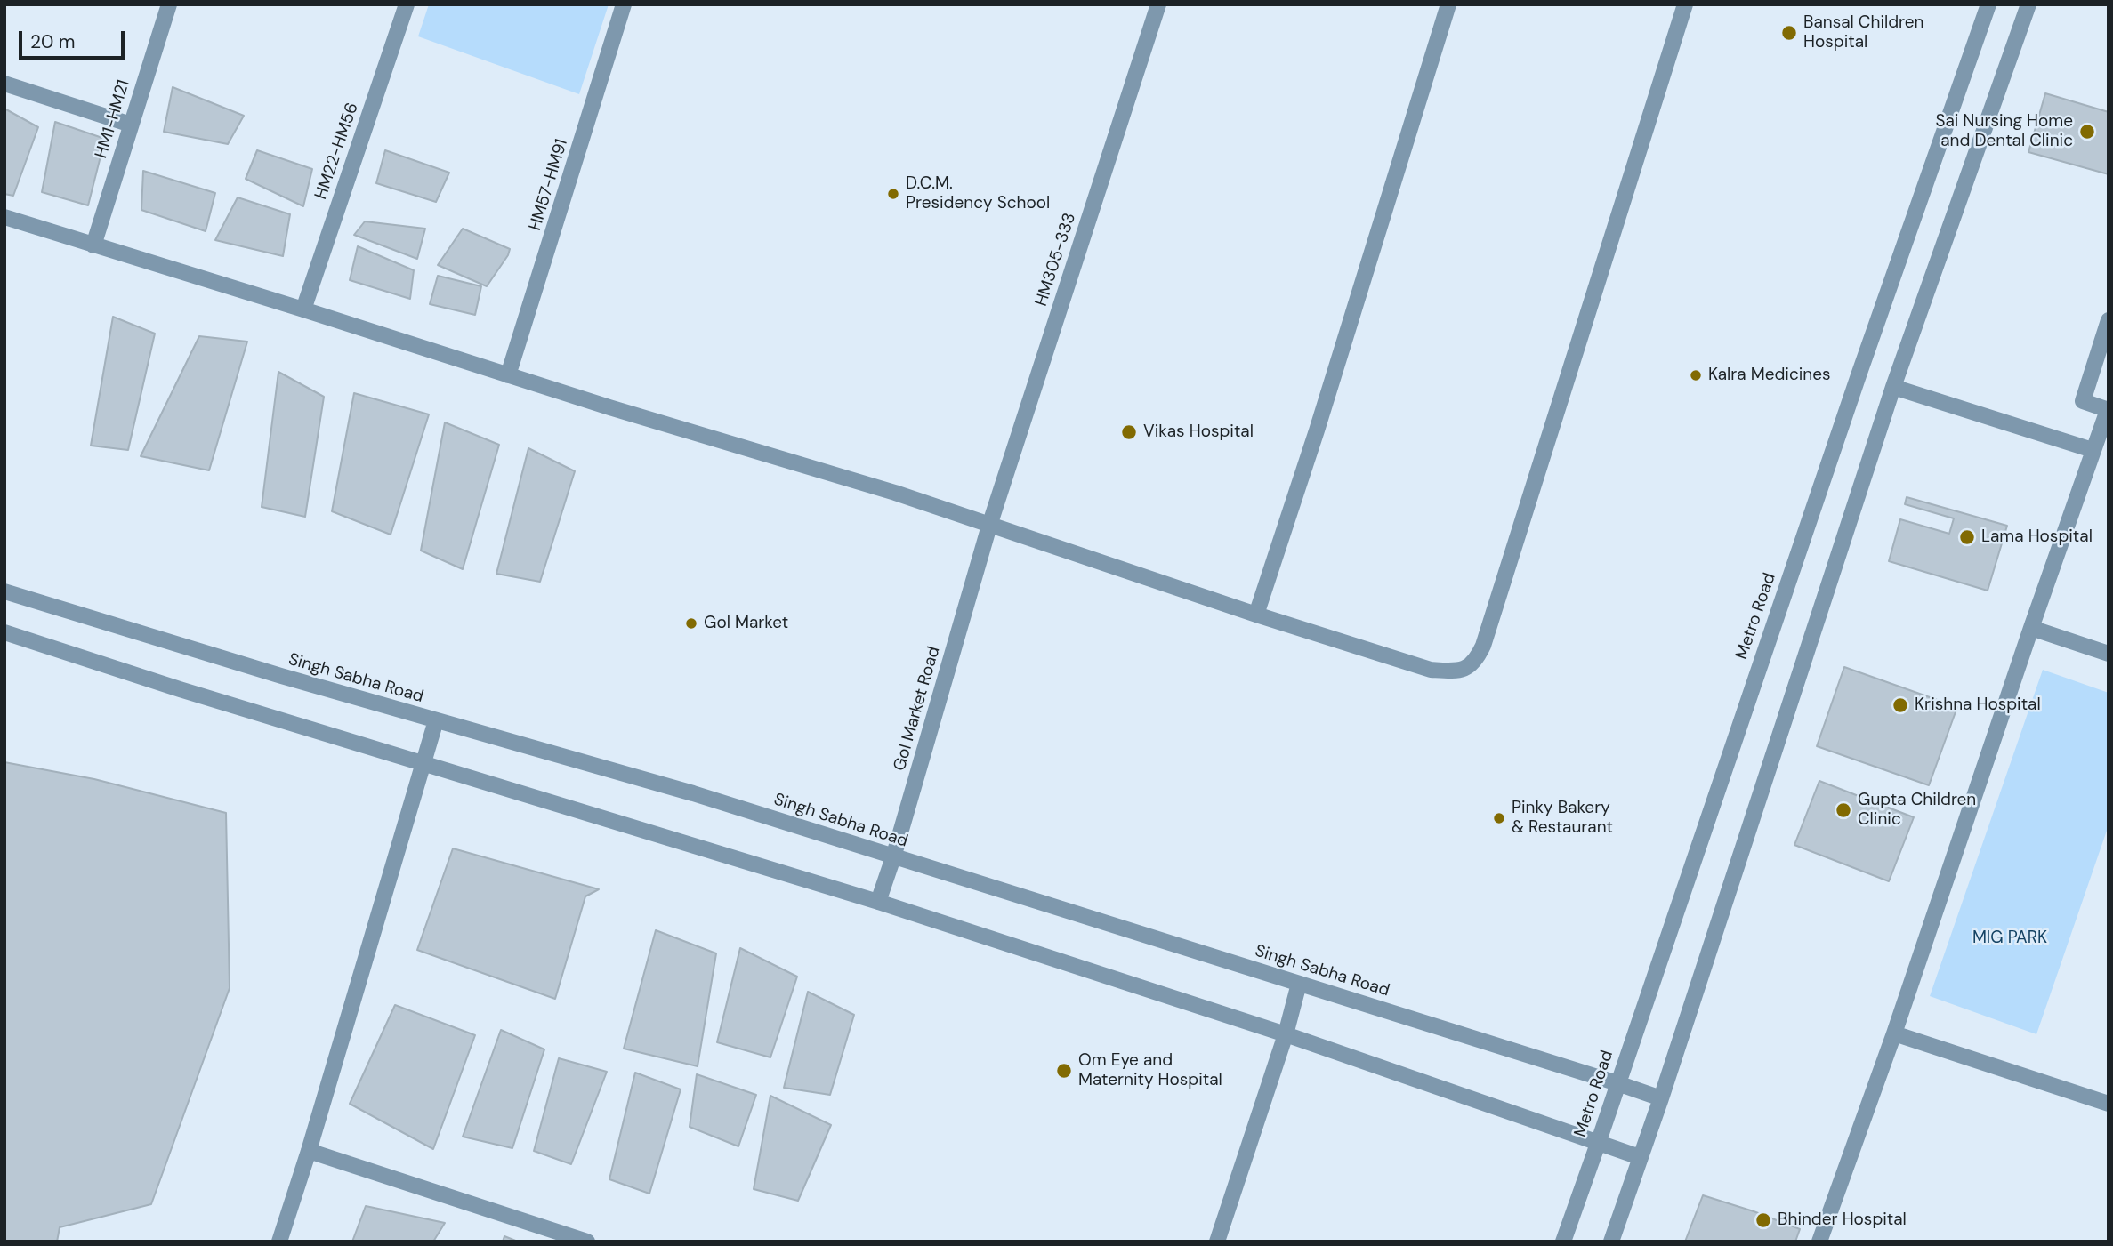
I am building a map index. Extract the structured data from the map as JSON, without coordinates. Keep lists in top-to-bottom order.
{
  "streets": {
    "street": [
      "HM1-HM21",
      "HM22-HM56",
      "HM57-HM91",
      "HM305-333",
      "Metro Road",
      "Singh Sabha Road",
      "Gol Market Road"
    ]
  },
  "crossings": [
    ["HM305-333", "Gol Market Road"],
    ["Metro Road", "Singh Sabha Road"],
    ["Singh Sabha Road", "Gol Market Road"]
  ],
  "parks": ["MIG PARK"],
  "places": [
    "Bansal Children Hospital",
    "Sai Nursing Home and Dental Clinic",
    "D.C.M. Presidency School",
    "Kalra Medicines",
    "Vikas Hospital",
    "Lama Hospital",
    "Gol Market",
    "Krishna Hospital",
    "Gupta Children Clinic",
    "Pinky Bakery & Restaurant",
    "Om Eye and Maternity Hospital",
    "Bhinder Hospital"
  ],
  "scale_bar": "20 m"
}
